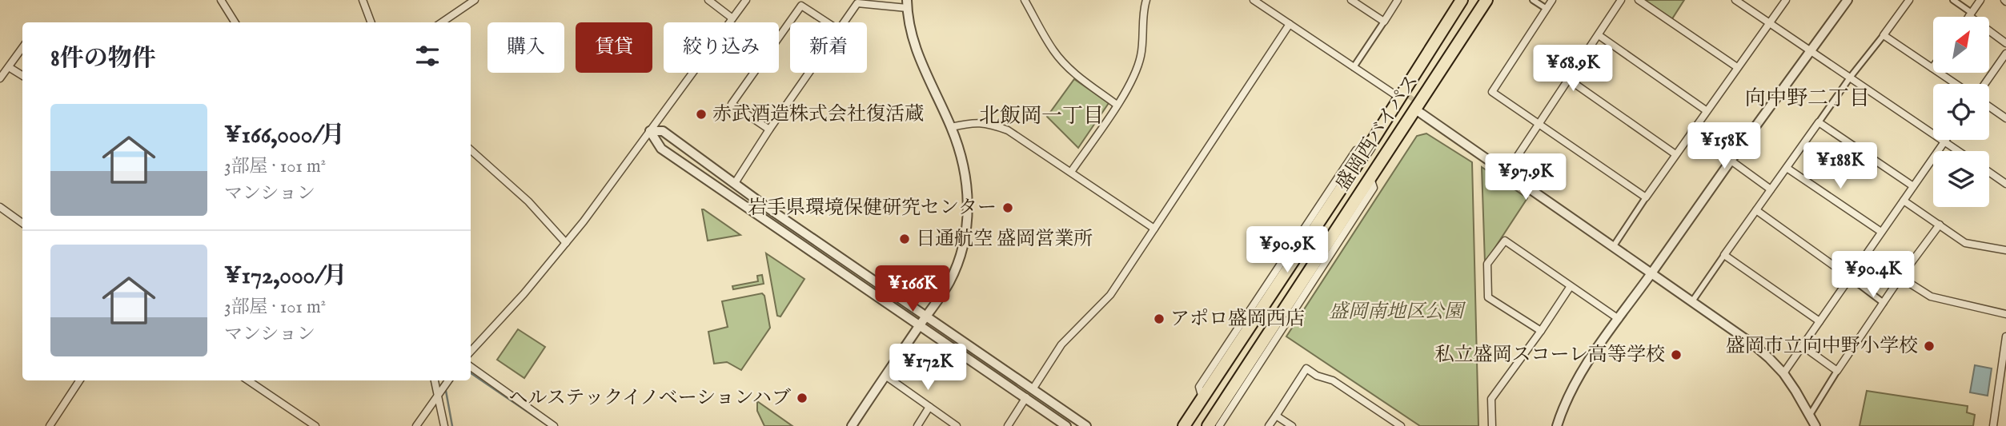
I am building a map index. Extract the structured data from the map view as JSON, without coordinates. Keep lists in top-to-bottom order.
{
  "streets": {
    "highway": ["盛岡西バイパス"]
  },
  "districts": ["向中野二丁目", "北飯岡一丁目"],
  "parks": ["盛岡南地区公園"],
  "places": [
    "赤武酒造株式会社復活蔵",
    "岩手県環境保健研究センター",
    "日通航空 盛岡営業所",
    "アポロ盛岡西店",
    "盛岡市立向中野小学校",
    "私立盛岡スコーレ高等学校",
    "ヘルステックイノベーションハブ"
  ],
  "north": "top right",
  "page": {
    "chip": [
      "購入",
      "賃貸",
      "絞り込み",
      "新着"
    ],
    "heading": "8件の物件",
    "price": [
      "¥68.9K",
      "¥158K",
      "¥188K",
      "¥97.9K",
      "¥90.9K",
      "¥90.4K",
      "¥166K",
      "¥172K"
    ],
    "list": [
      {
        "name": "¥166,000/月",
        "note": "3部屋 · 101 m² · マンション"
      },
      {
        "name": "¥172,000/月",
        "note": "3部屋 · 101 m² · マンション"
      }
    ]
  }
}
